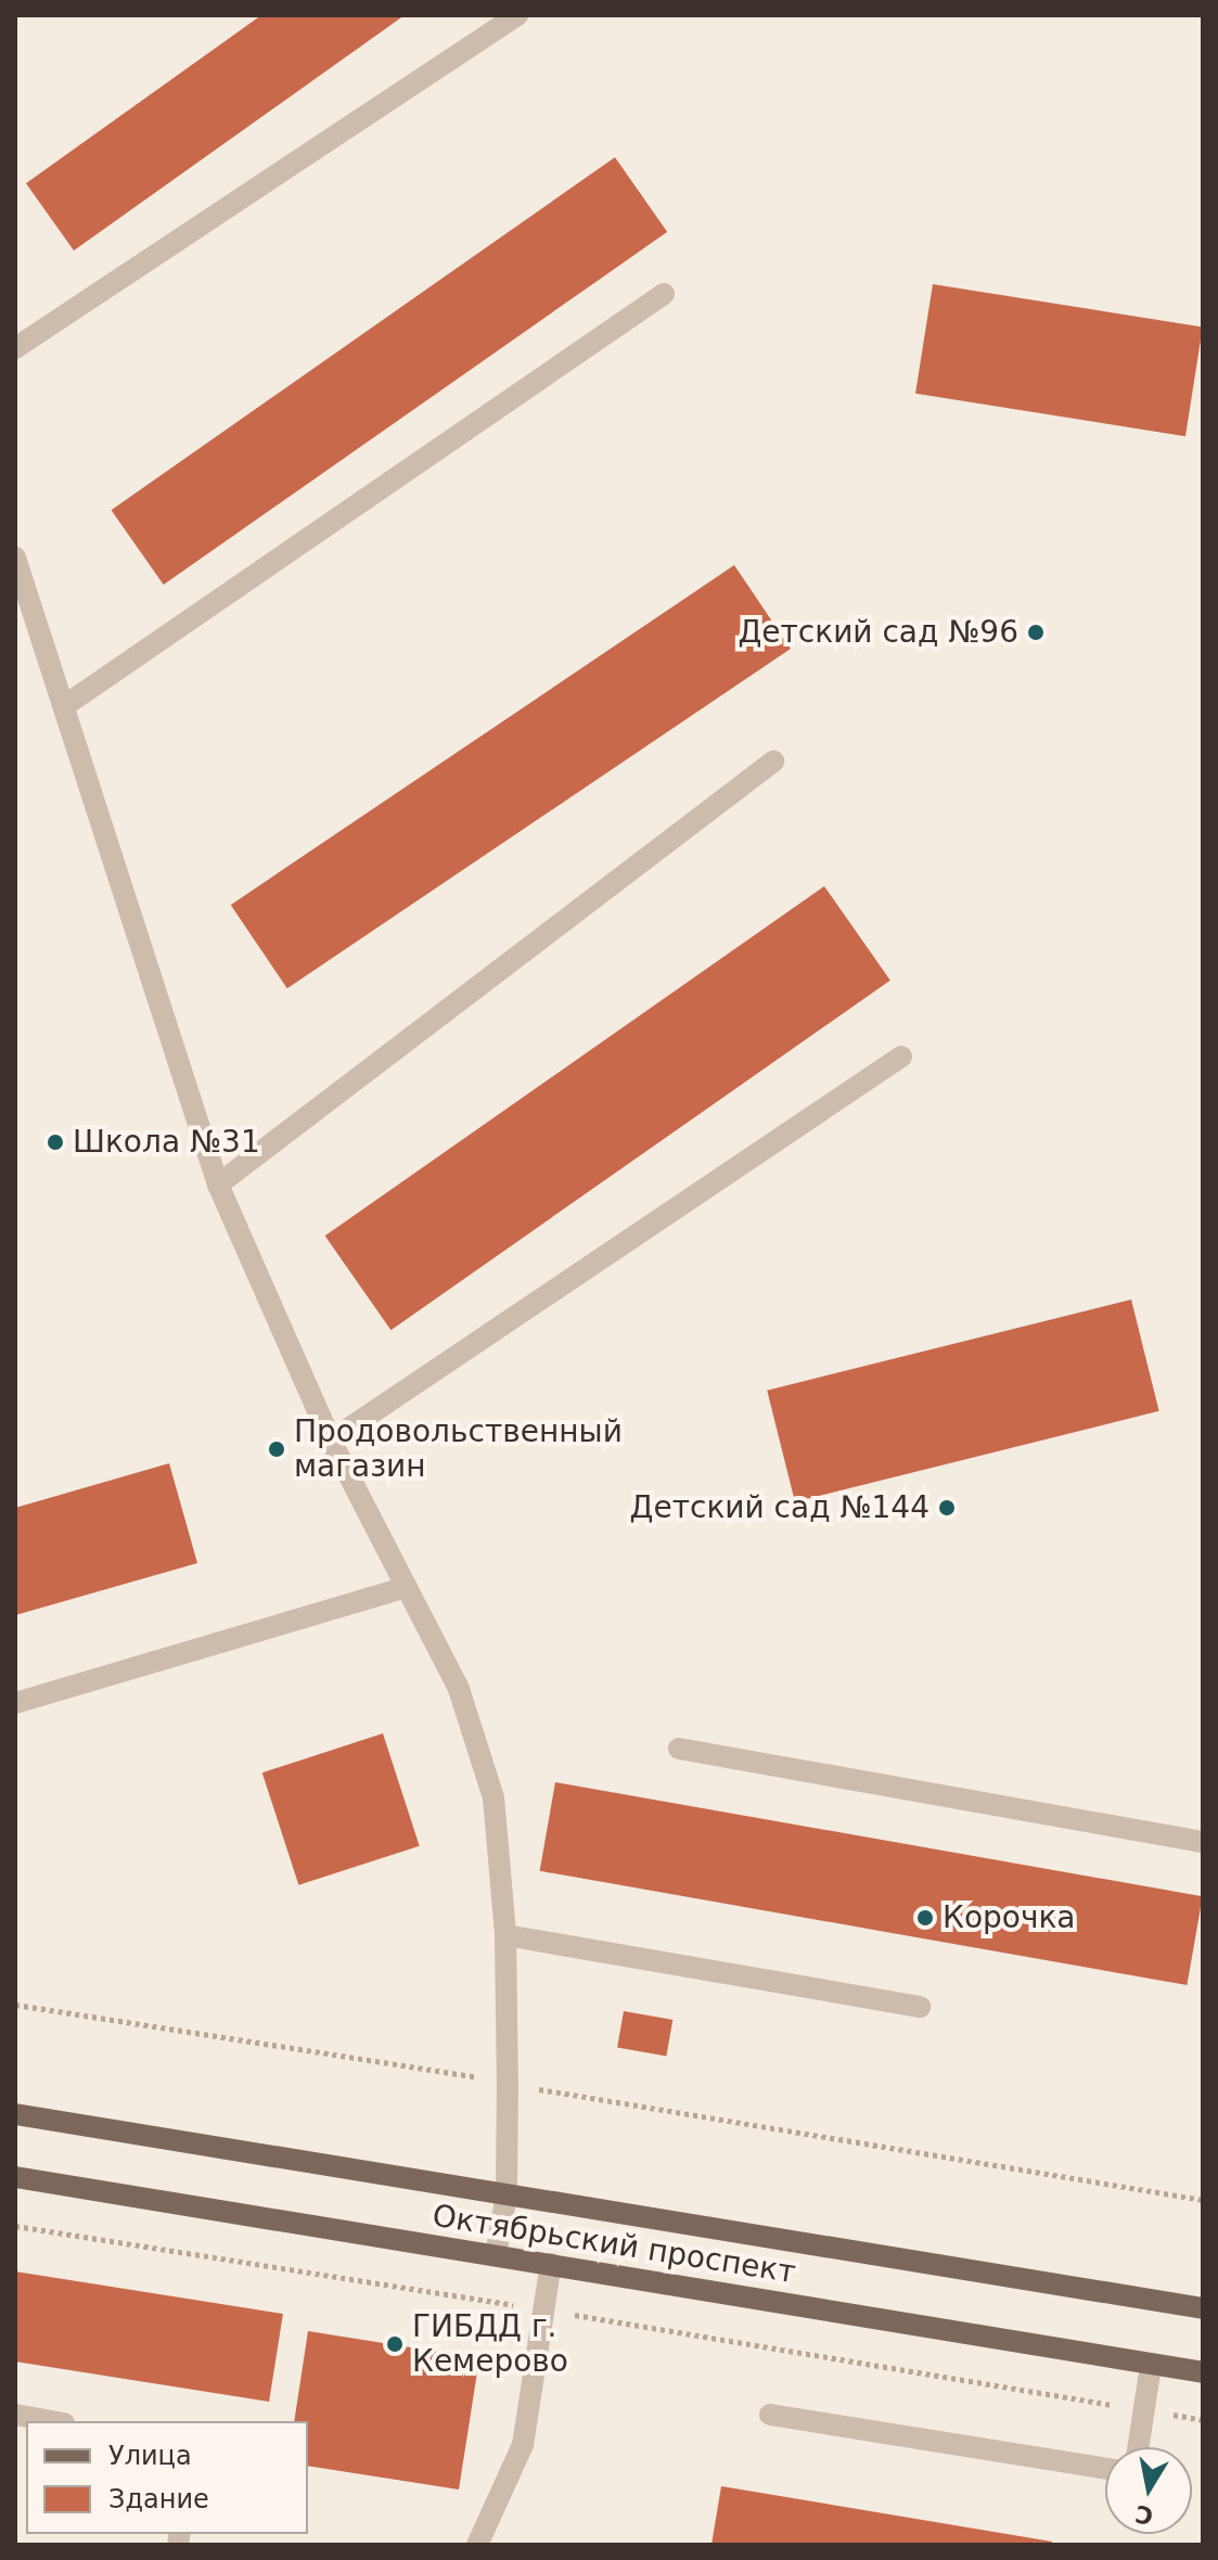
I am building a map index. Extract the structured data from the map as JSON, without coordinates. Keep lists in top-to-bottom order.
{
  "streets": {
    "main road": ["Октябрьский проспект"]
  },
  "places": [
    "Детский сад №96",
    "Школа №31",
    "Продовольственный магазин",
    "Детский сад №144",
    "Корочка",
    "ГИБДД г. Кемерово"
  ],
  "legend": ["Улица", "Здание"],
  "north": "bottom"
}
